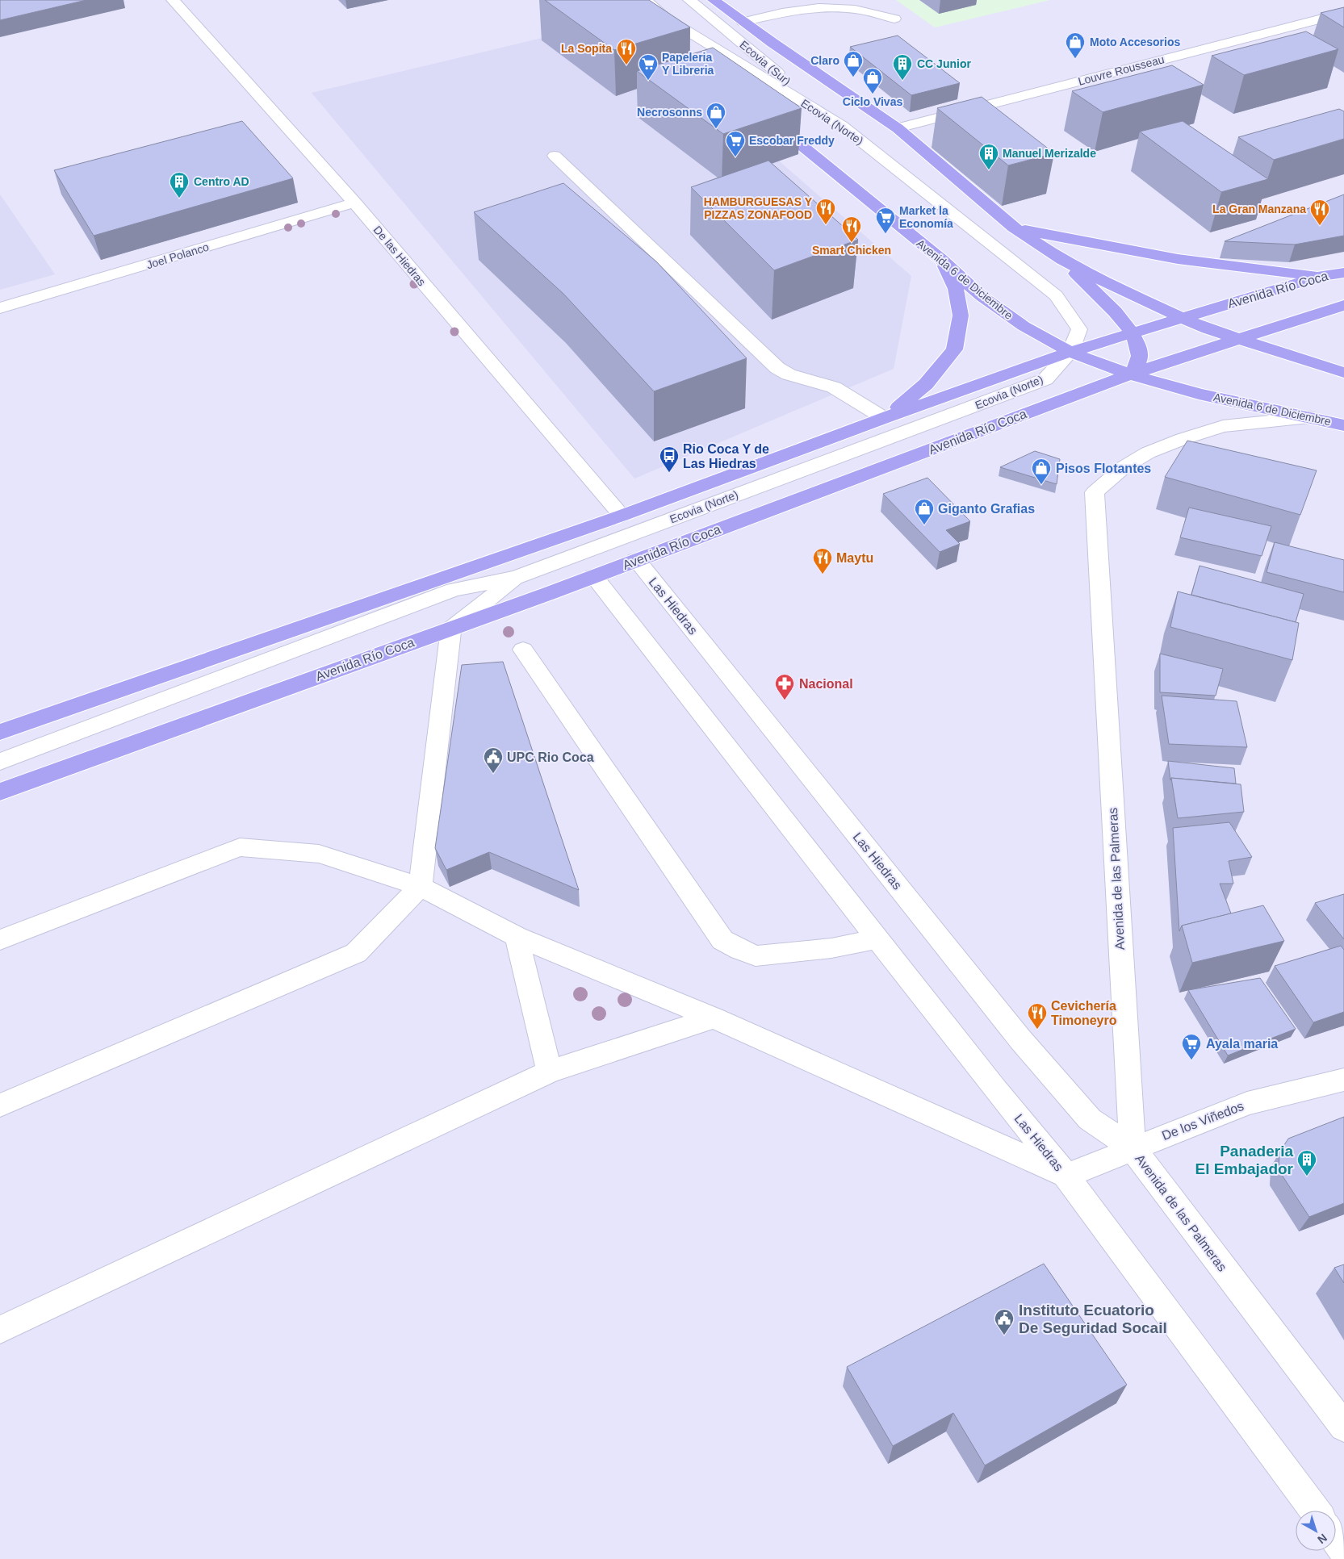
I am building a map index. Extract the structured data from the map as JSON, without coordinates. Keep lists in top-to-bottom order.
{
  "streets": {
    "main road": ["Avenida 6 de Diciembre", "Avenida Río Coca"],
    "street": [
      "Ecovia (Sur)",
      "Louvre Rousseau",
      "Ecovia (Norte)",
      "Joel Polanco",
      "De las Hiedras",
      "Las Hiedras",
      "Avenida de las Palmeras",
      "De los Viñedos"
    ]
  },
  "crossings": [
    ["Ecovia (Sur)", "Ecovia (Norte)"],
    ["Ecovia (Norte)", "Avenida 6 de Diciembre"],
    ["Ecovia (Norte)", "Avenida Río Coca"],
    ["Joel Polanco", "De las Hiedras"],
    ["De las Hiedras", "Avenida Río Coca"],
    ["Avenida 6 de Diciembre", "Avenida Río Coca"],
    ["Avenida 6 de Diciembre", "Avenida de las Palmeras"],
    ["Avenida Río Coca", "Las Hiedras"],
    ["Las Hiedras", "Avenida de las Palmeras"],
    ["Las Hiedras", "De los Viñedos"],
    ["Avenida de las Palmeras", "De los Viñedos"]
  ],
  "places": {
    "shop": [
      "Moto Accesorios",
      "Claro",
      "Ciclo Vivas",
      "Necrosonns",
      "Pisos Flotantes",
      "Giganto Grafias"
    ],
    "restaurant": [
      "La Sopita",
      "HAMBURGUESAS Y PIZZAS ZONAFOOD",
      "La Gran Manzana",
      "Smart Chicken",
      "Maytu",
      "Cevichería Timoneyro"
    ],
    "supermarket": [
      "Papeleria Y Libreria",
      "Escobar Freddy",
      "Market la Economía",
      "Ayala maria"
    ],
    "building": [
      "CC Junior",
      "Manuel Merizalde",
      "Centro AD",
      "Panaderia El Embajador"
    ],
    "bus stop": ["Rio Coca Y de Las Hiedras"],
    "pharmacy": ["Nacional"],
    "public building": ["UPC Rio Coca", "Instituto Ecuatorio De Seguridad Socail"]
  },
  "north": "bottom right"
}
